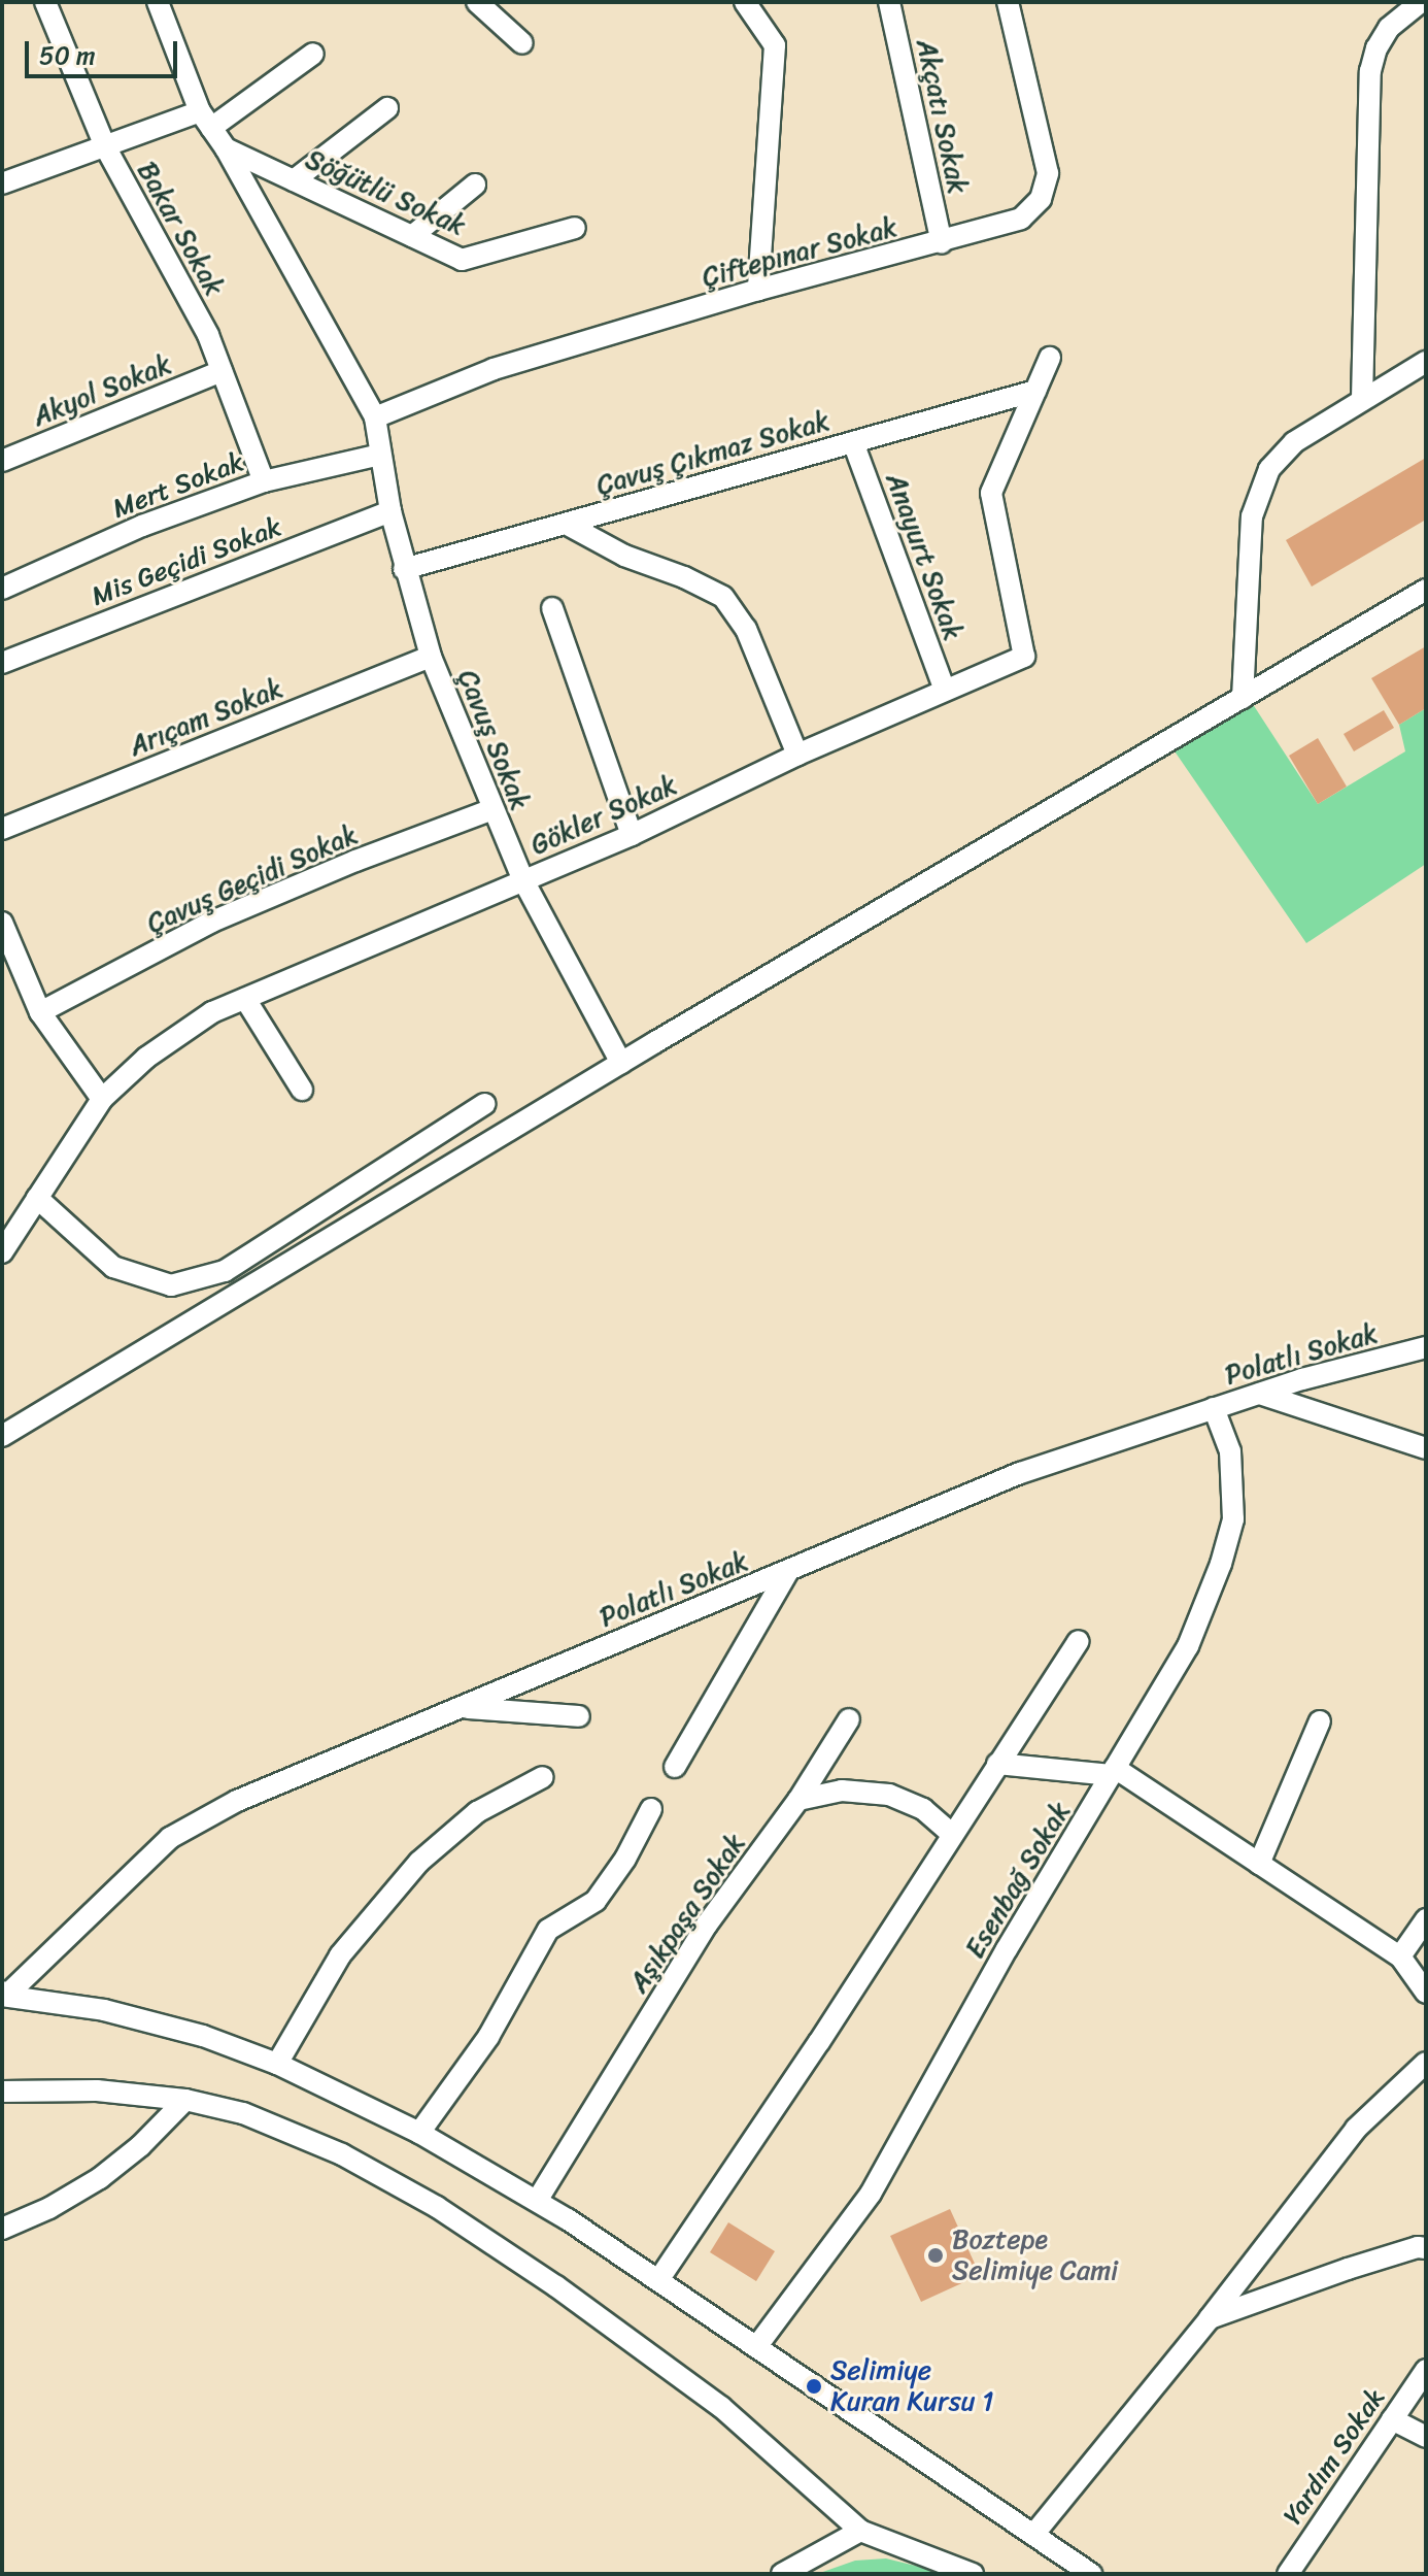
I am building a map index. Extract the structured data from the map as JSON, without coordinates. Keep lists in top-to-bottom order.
{
  "streets": {
    "street": [
      "Akçatı Sokak",
      "Söğütlü Sokak",
      "Bakar Sokak",
      "Çiftepınar Sokak",
      "Akyol Sokak",
      "Çavuş Çıkmaz Sokak",
      "Mert Sokak",
      "Anayurt Sokak",
      "Mis Geçidi Sokak",
      "Arıçam Sokak",
      "Çavuş Sokak",
      "Gökler Sokak",
      "Çavuş Geçidi Sokak",
      "Polatlı Sokak",
      "Esenbağ Sokak",
      "Aşıkpaşa Sokak",
      "Yardım Sokak"
    ]
  },
  "crossings": [
    ["Akçatı Sokak", "Çiftepınar Sokak"],
    ["Söğütlü Sokak", "Çiftepınar Sokak"],
    ["Söğütlü Sokak", "Çavuş Sokak"],
    ["Bakar Sokak", "Akyol Sokak"],
    ["Bakar Sokak", "Mert Sokak"],
    ["Çiftepınar Sokak", "Çavuş Sokak"],
    ["Çavuş Çıkmaz Sokak", "Anayurt Sokak"],
    ["Çavuş Çıkmaz Sokak", "Çavuş Sokak"],
    ["Çavuş Çıkmaz Sokak", "Gökler Sokak"],
    ["Mert Sokak", "Çavuş Sokak"],
    ["Anayurt Sokak", "Gökler Sokak"],
    ["Mis Geçidi Sokak", "Çavuş Sokak"],
    ["Arıçam Sokak", "Çavuş Sokak"],
    ["Çavuş Sokak", "Gökler Sokak"],
    ["Çavuş Sokak", "Çavuş Geçidi Sokak"],
    ["Polatlı Sokak", "Esenbağ Sokak"]
  ],
  "places": ["Boztepe Selimiye Cami", "Selimiye Kuran Kursu 1"],
  "scale_bar": "50 m"
}
